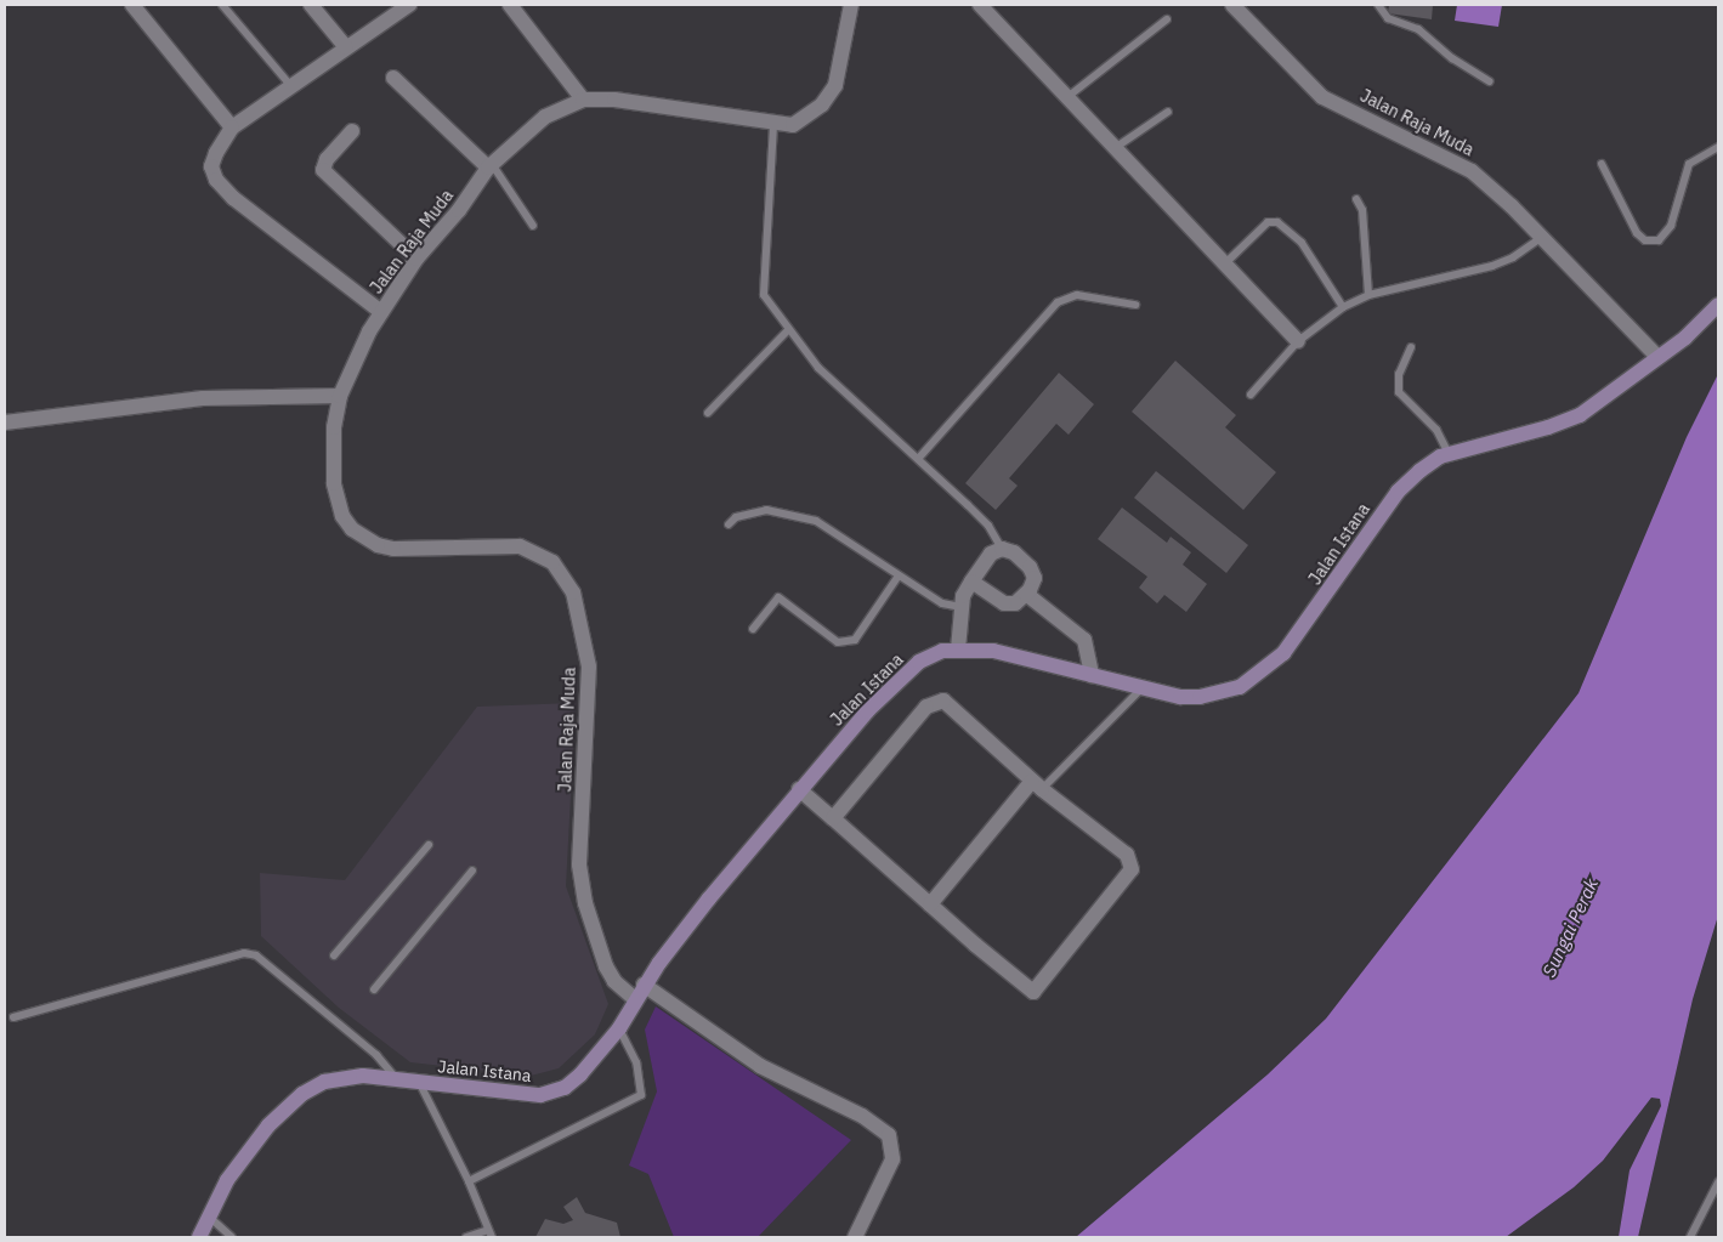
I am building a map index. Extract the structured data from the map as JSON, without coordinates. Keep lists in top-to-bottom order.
{
  "streets": {
    "street": ["Jalan Raja Muda", "Jalan Istana"]
  },
  "crossings": [
    ["Jalan Raja Muda", "Jalan Istana"]
  ],
  "water": ["Sungai Perak"]
}
